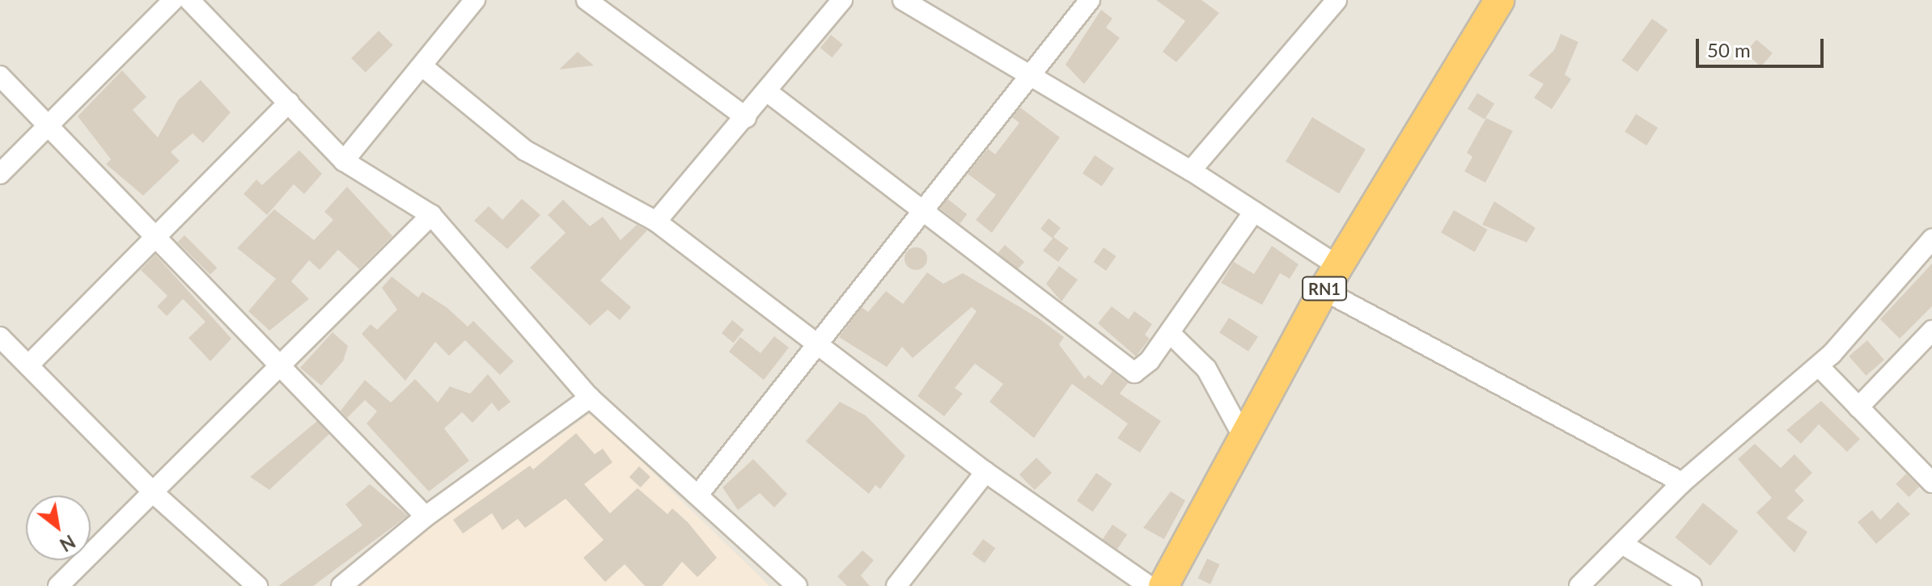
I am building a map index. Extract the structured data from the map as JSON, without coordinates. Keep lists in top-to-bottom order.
{
  "streets": {
    "highway": ["RN1"]
  },
  "scale_bar": "50 m",
  "north": "bottom right"
}
